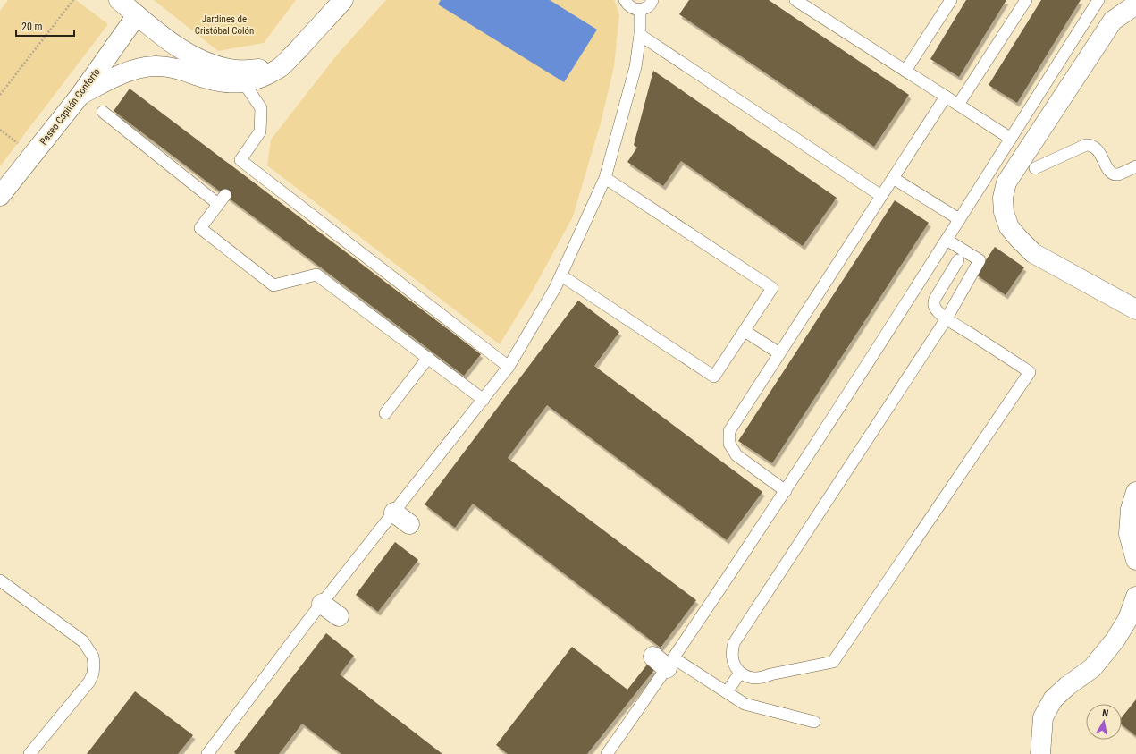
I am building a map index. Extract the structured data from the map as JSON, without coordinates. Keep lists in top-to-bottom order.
{
  "streets": {
    "street": ["Paseo Capitán Conforto"]
  },
  "parks": ["Jardines de Cristóbal Colón"],
  "scale_bar": "20 m",
  "north": "top"
}
